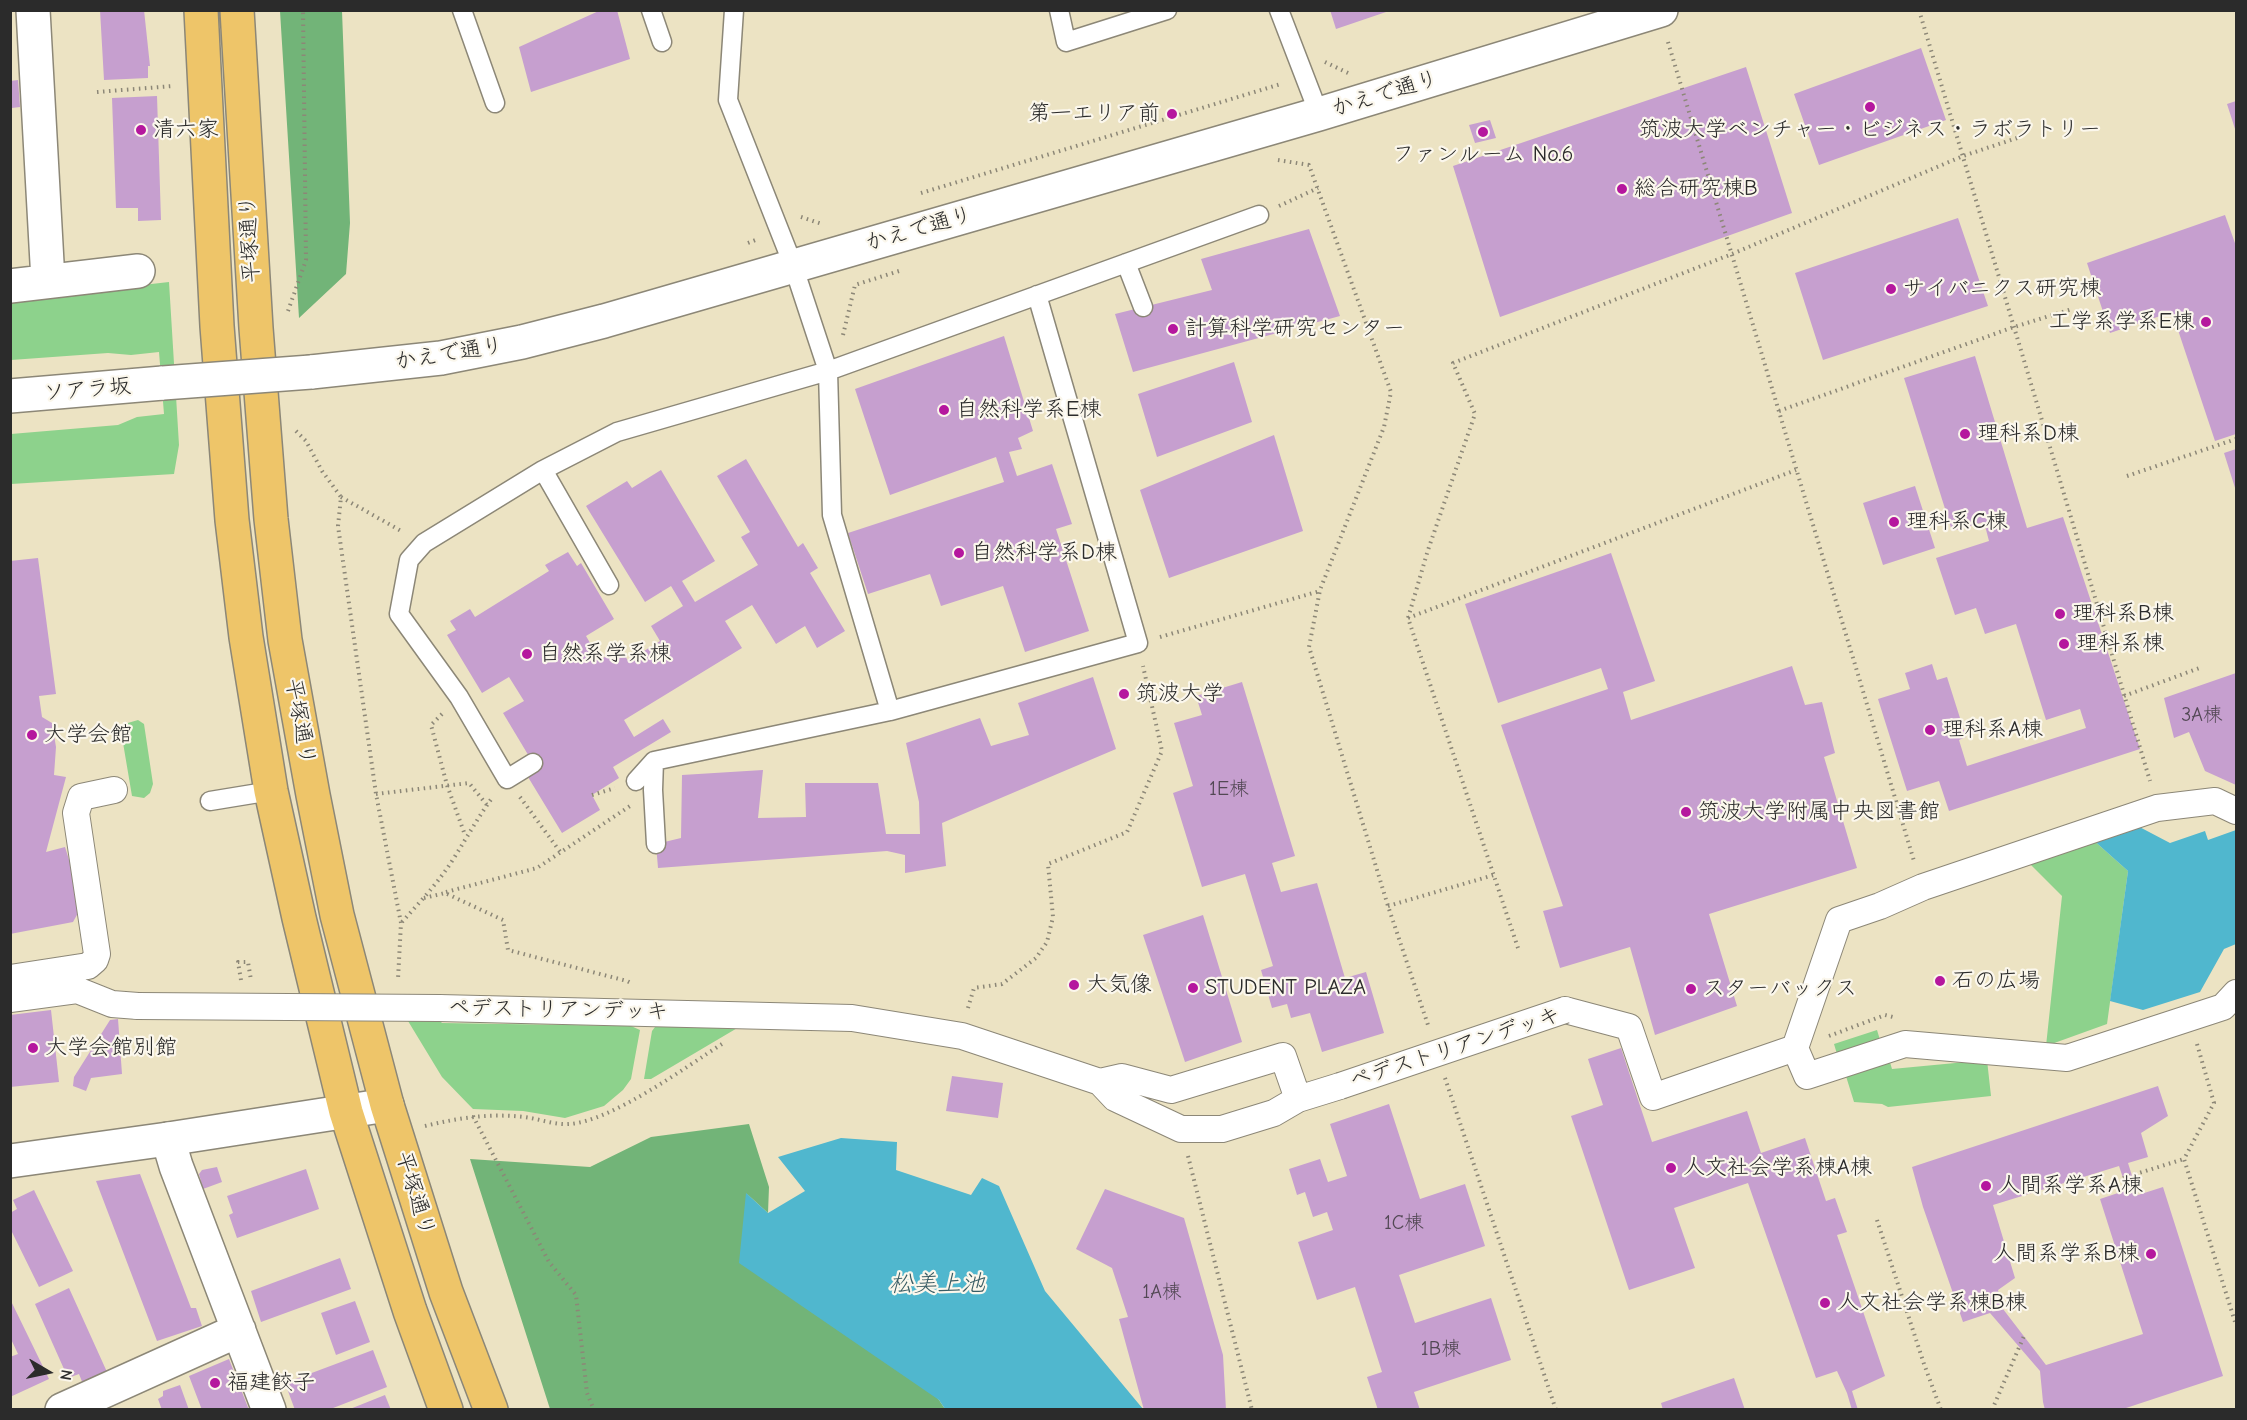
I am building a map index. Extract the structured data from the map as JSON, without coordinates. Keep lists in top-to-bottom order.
{
  "streets": {
    "main road": ["平塚通り"],
    "street": ["かえで通り", "ソアラ坂", "ペデストリアンデッキ"]
  },
  "crossings": [
    ["かえで通り", "ソアラ坂"]
  ],
  "water": ["松美上池"],
  "places": [
    "筑波大学ベンチャー・ビジネス・ラボラトリー",
    "第一エリア前",
    "清六家",
    "ファンルーム No.6",
    "総合研究棟B",
    "サイバニクス研究棟",
    "工学系学系E棟",
    "計算科学研究センター",
    "自然科学系E棟",
    "理科系D棟",
    "理科系C棟",
    "自然科学系D棟",
    "理科系B棟",
    "理科系棟",
    "自然系学系棟",
    "筑波大学",
    "理科系A棟",
    "大学会館",
    "筑波大学附属中央図書館",
    "石の広場",
    "大気像",
    "STUDENT PLAZA",
    "スターバックス",
    "大学会館別館",
    "人文社会学系棟A棟",
    "人間系学系A棟",
    "人間系学系B棟",
    "人文社会学系棟B棟",
    "福建餃子"
  ],
  "house_numbers": [
    "3A棟",
    "1E棟",
    "1C棟",
    "1A棟",
    "1B棟"
  ],
  "north": "right"
}
